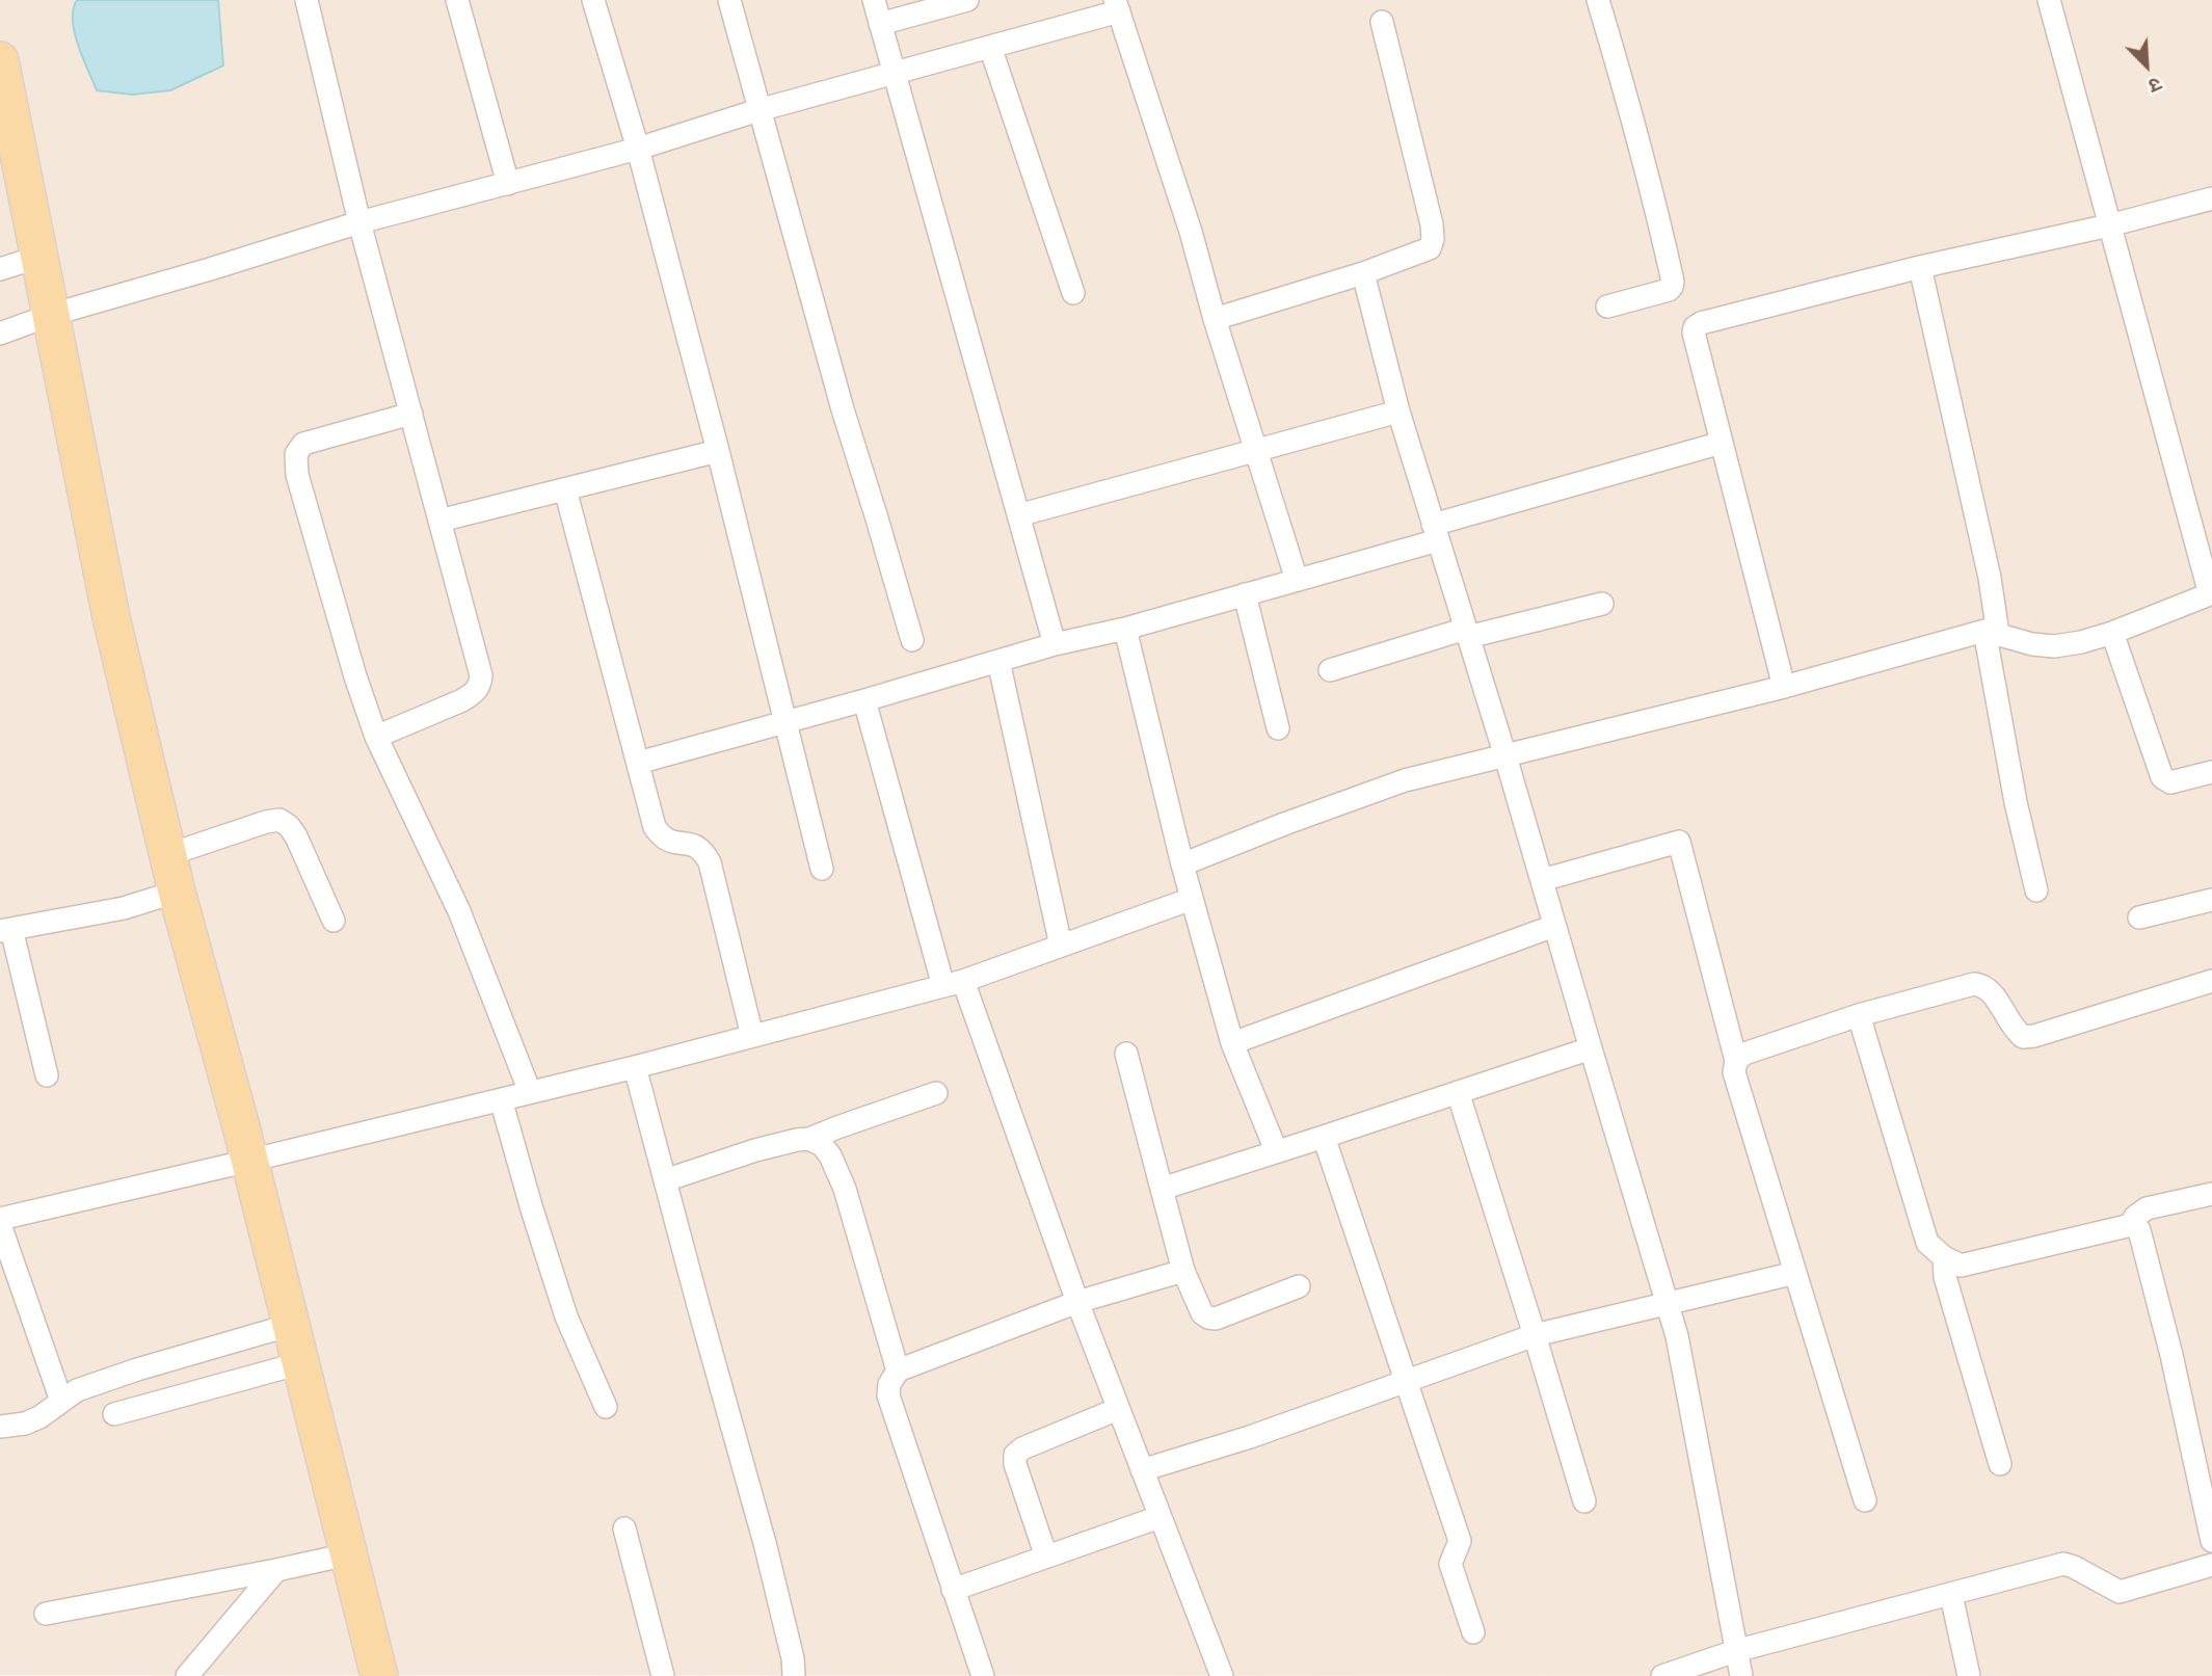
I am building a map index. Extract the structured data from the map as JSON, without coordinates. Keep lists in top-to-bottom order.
{
  "north": "bottom right"
}
